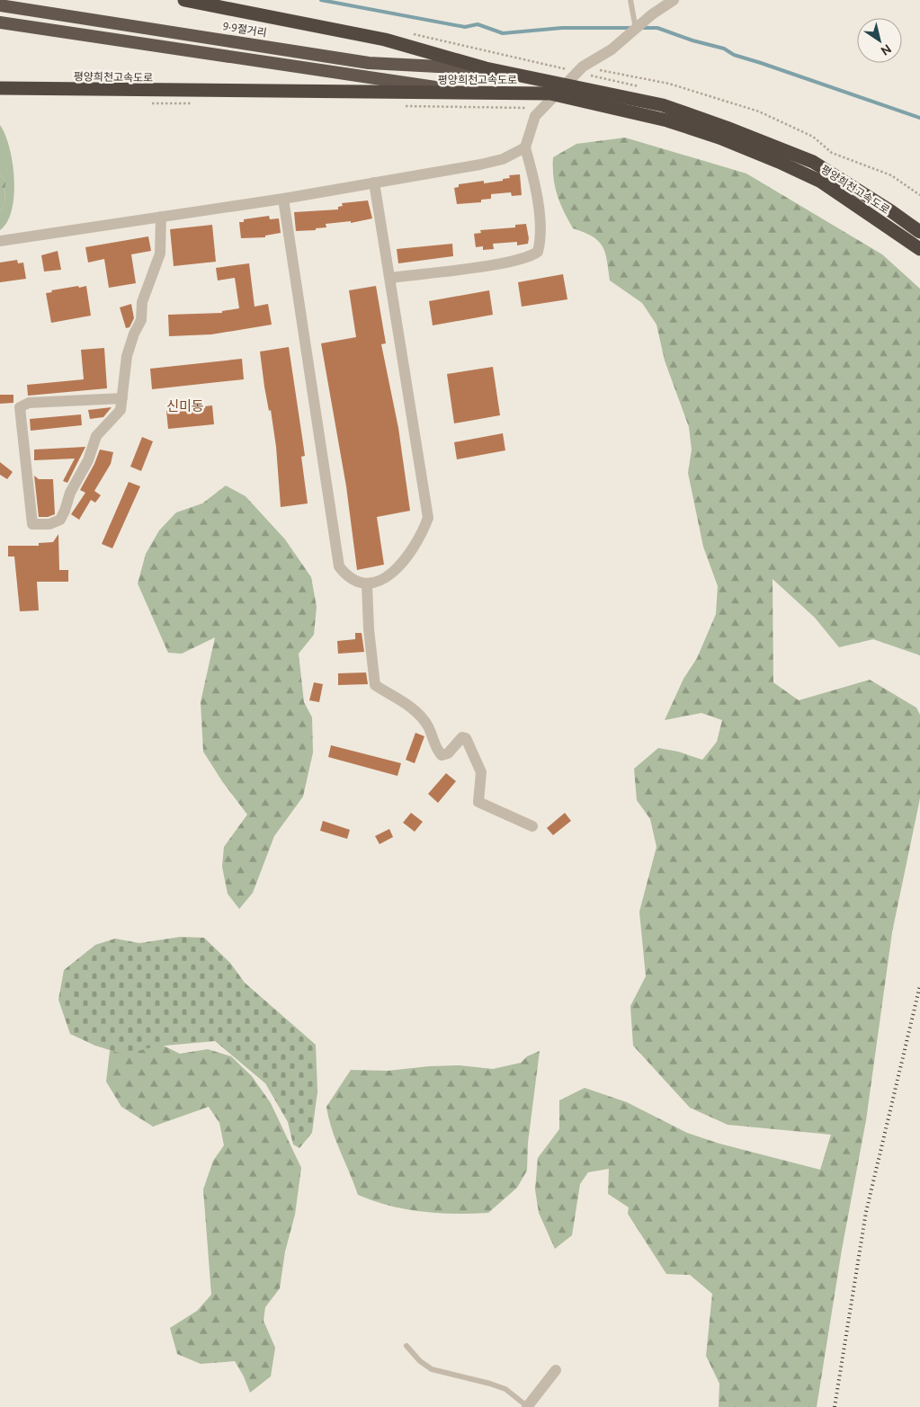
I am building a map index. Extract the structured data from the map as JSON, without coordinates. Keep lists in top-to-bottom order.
{
  "streets": {
    "highway": ["9·9절거리", "평양희천고속도로"]
  },
  "crossings": [
    ["9·9절거리", "평양희천고속도로"]
  ],
  "districts": ["신미동"],
  "north": "bottom right"
}
